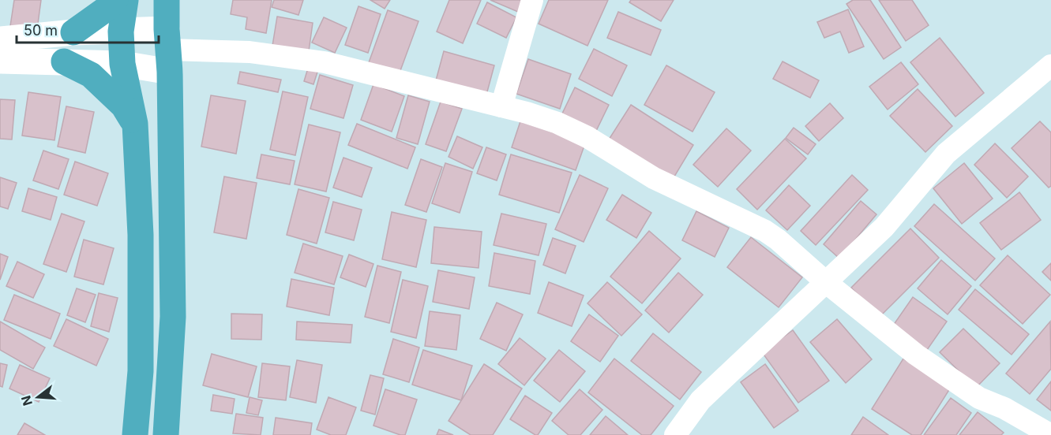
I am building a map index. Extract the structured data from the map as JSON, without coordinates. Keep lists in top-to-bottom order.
{
  "scale_bar": "50 m",
  "north": "left"
}
